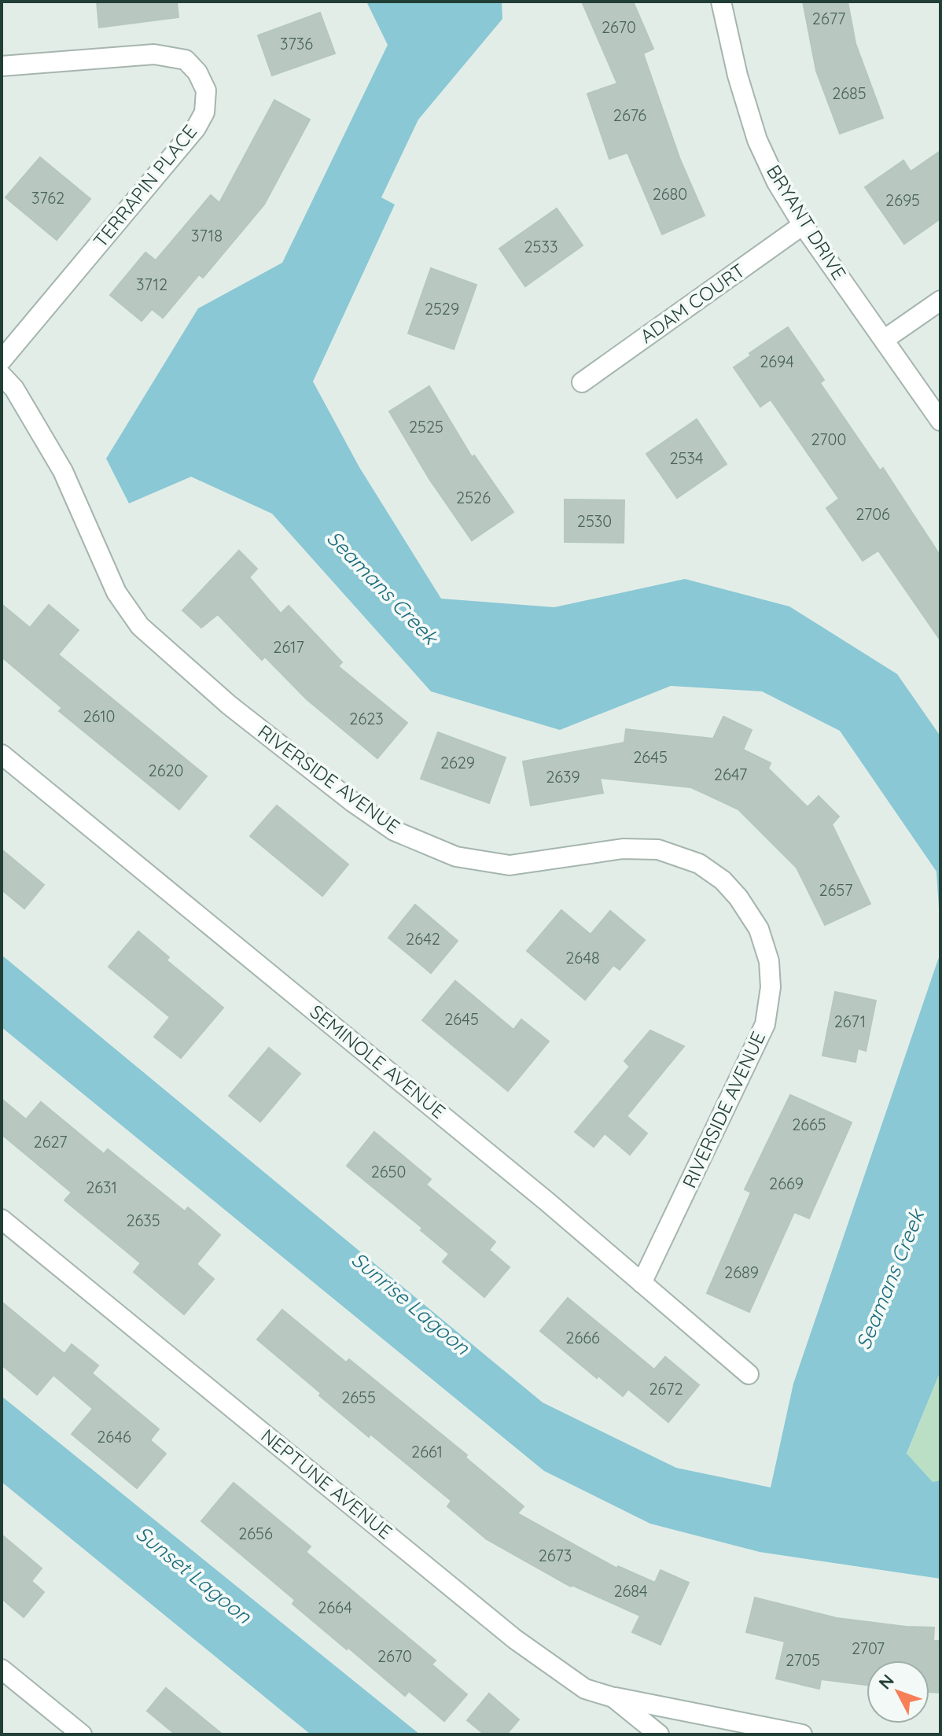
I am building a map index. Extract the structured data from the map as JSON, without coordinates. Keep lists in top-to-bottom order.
{
  "streets": {
    "street": [
      "TERRAPIN PLACE",
      "BRYANT DRIVE",
      "ADAM COURT",
      "RIVERSIDE AVENUE",
      "SEMINOLE AVENUE",
      "NEPTUNE AVENUE"
    ]
  },
  "crossings": [
    ["BRYANT DRIVE", "ADAM COURT"],
    ["RIVERSIDE AVENUE", "SEMINOLE AVENUE"]
  ],
  "water": ["Seamans Creek", "Sunrise Lagoon", "Sunset Lagoon"],
  "house_numbers": [
    "2677",
    "2670",
    "3736",
    "2685",
    "2676",
    "2680",
    "3762",
    "2695",
    "3718",
    "2533",
    "3712",
    "2529",
    "2694",
    "2525",
    "2700",
    "2534",
    "2526",
    "2706",
    "2530",
    "2617",
    "2610",
    "2623",
    "2645",
    "2629",
    "2620",
    "2647",
    "2639",
    "2657",
    "2642",
    "2648",
    "2645",
    "2671",
    "2665",
    "2627",
    "2650",
    "2669",
    "2631",
    "2635",
    "2689",
    "2666",
    "2672",
    "2655",
    "2646",
    "2661",
    "2656",
    "2673",
    "2684",
    "2664",
    "2707",
    "2670",
    "2705"
  ],
  "north": "top left"
}
